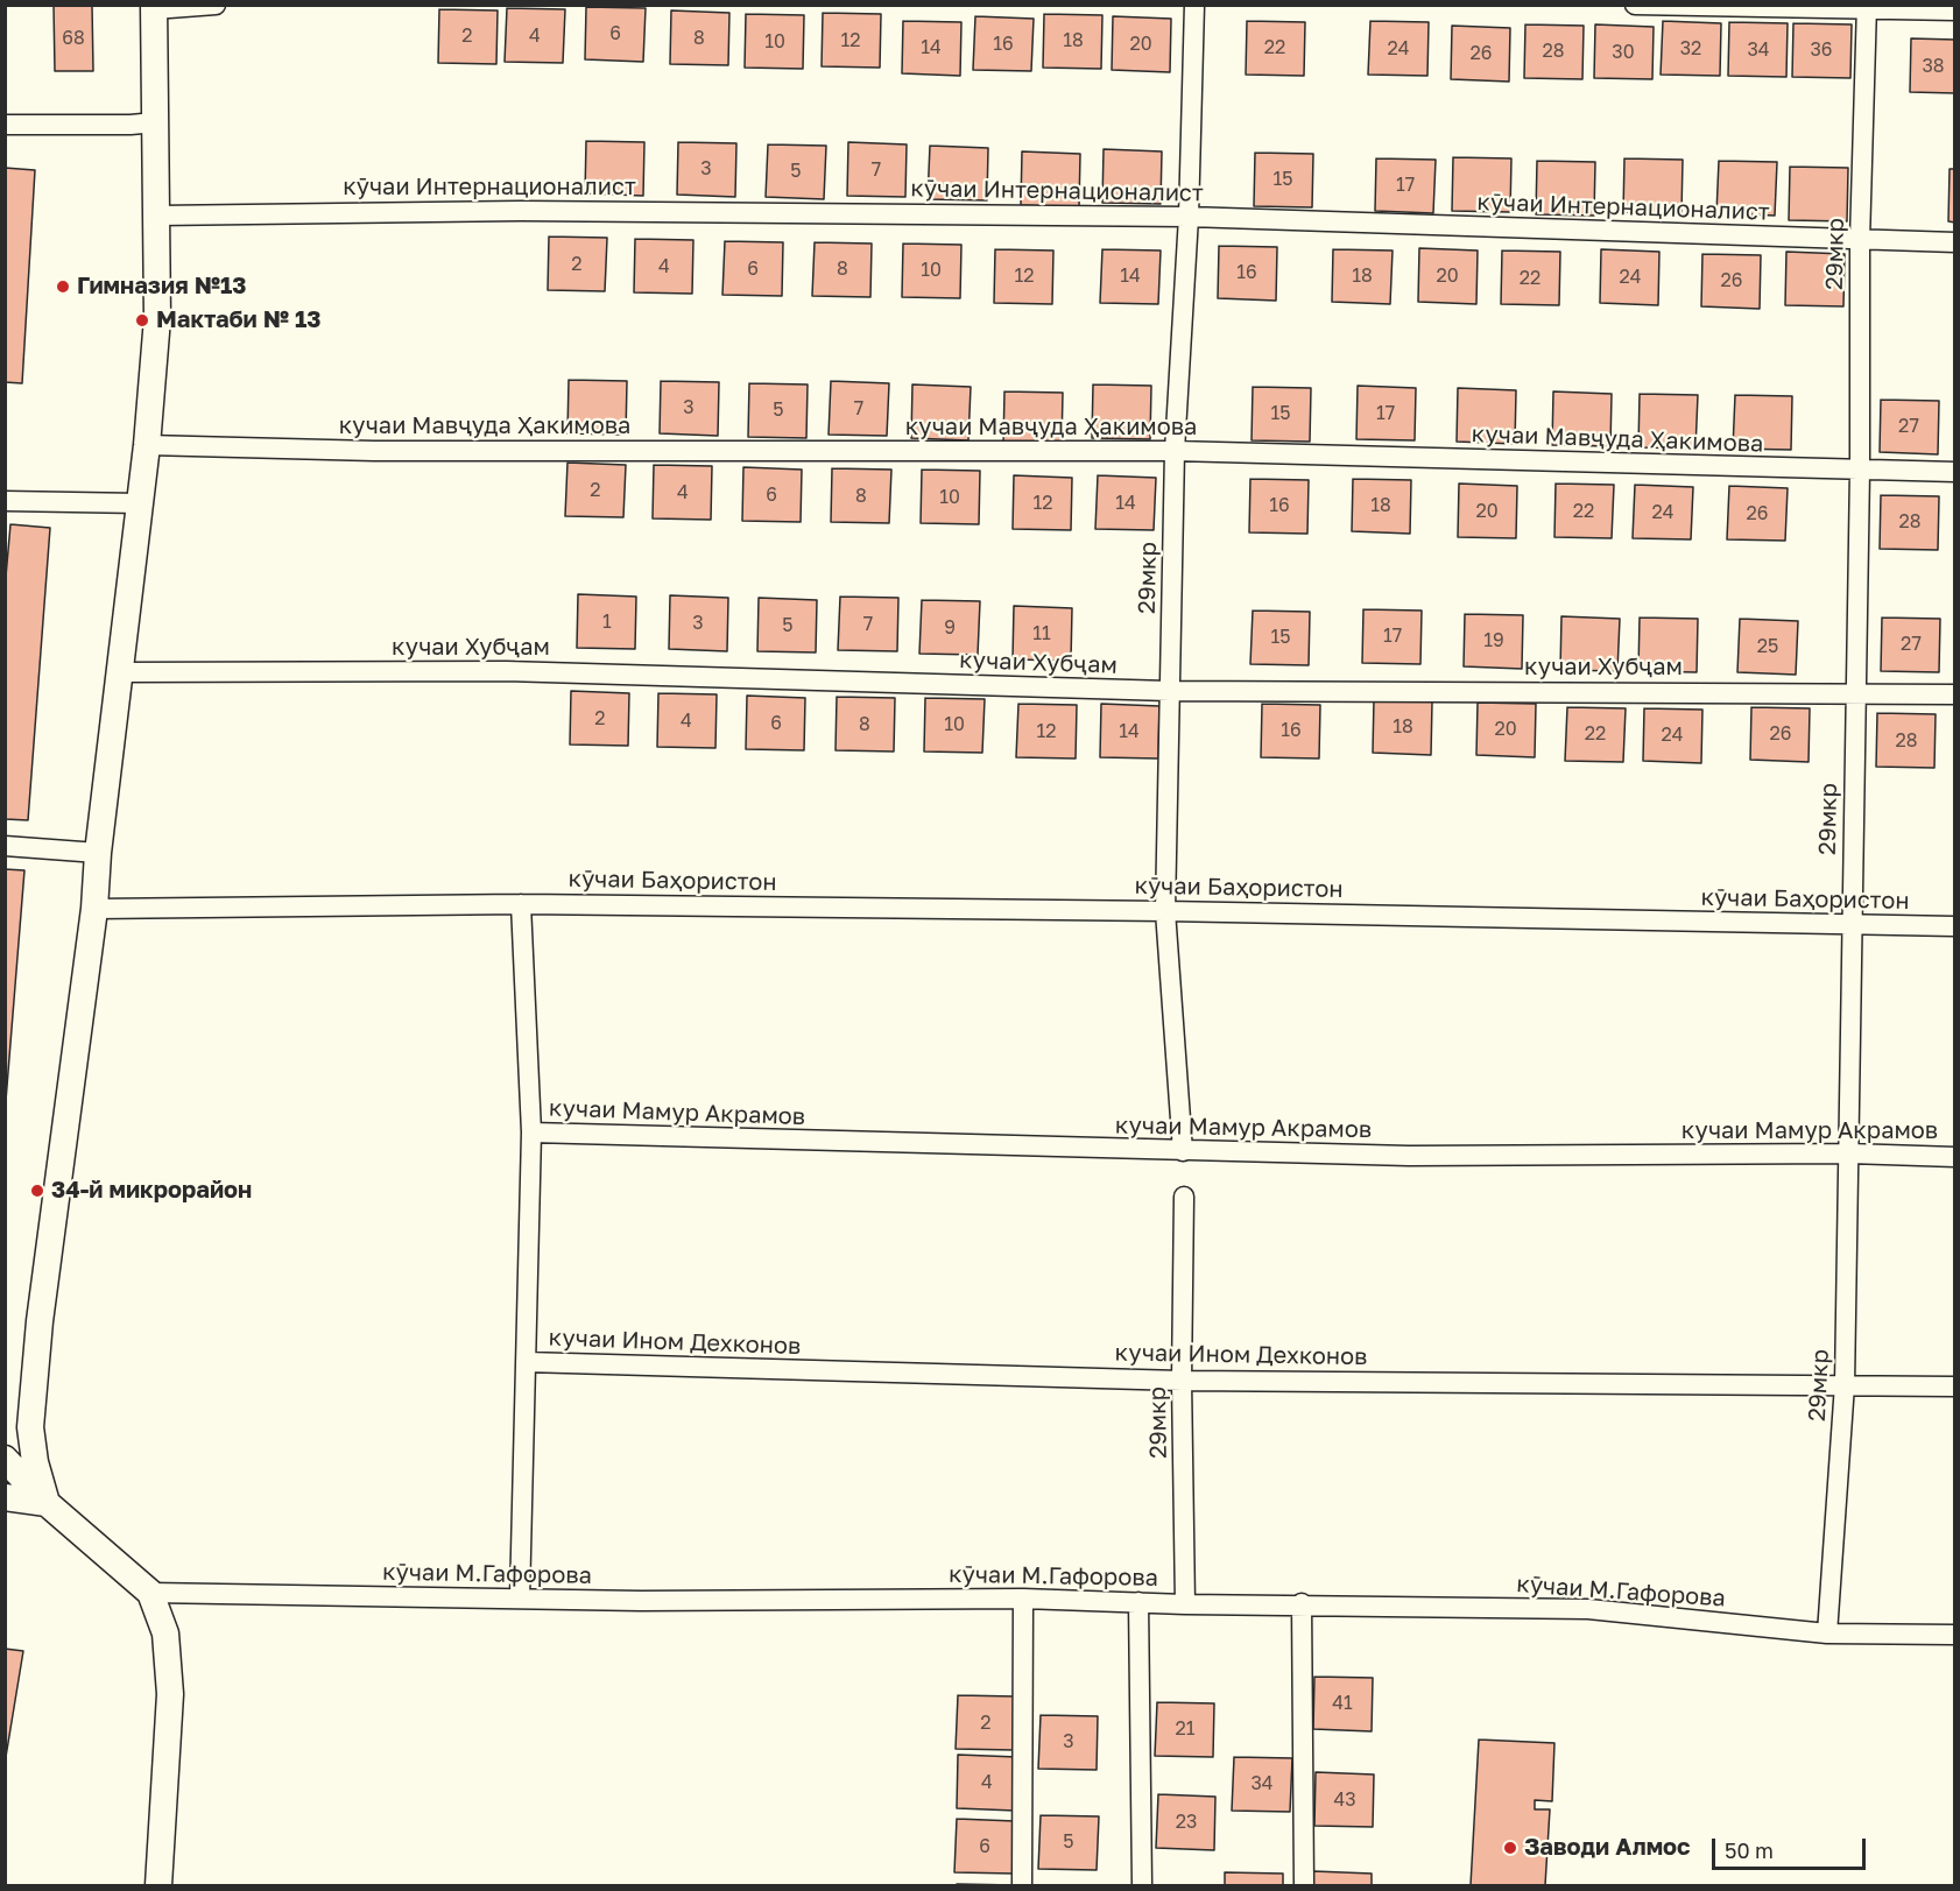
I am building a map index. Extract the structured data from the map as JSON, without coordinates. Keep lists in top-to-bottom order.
{
  "streets": {
    "street": [
      "кӯчаи Интернационалист",
      "29мкр",
      "кучаи Мавҷуда Ҳакимова",
      "кучаи Хубҷам",
      "кӯчаи Баҳористон",
      "кучаи Мамур Акрамов",
      "кучаи Ином Дехконов",
      "кӯчаи М.Гафорова"
    ]
  },
  "crossings": [
    ["кӯчаи Интернационалист", "29мкр"],
    ["29мкр", "кучаи Мавҷуда Ҳакимова"],
    ["29мкр", "кучаи Хубҷам"],
    ["29мкр", "кӯчаи Баҳористон"],
    ["29мкр", "кучаи Мамур Акрамов"],
    ["29мкр", "кучаи Ином Дехконов"],
    ["29мкр", "кӯчаи М.Гафорова"]
  ],
  "places": [
    "Гимназия №13",
    "Мактаби № 13",
    "34-й микрорайон",
    "Заводи Алмос"
  ],
  "house_numbers": [
    "6",
    "2",
    "4",
    "68",
    "8",
    "12",
    "18",
    "10",
    "16",
    "20",
    "14",
    "22",
    "24",
    "32",
    "34",
    "36",
    "28",
    "30",
    "26",
    "38",
    "3",
    "7",
    "5",
    "15",
    "17",
    "2",
    "4",
    "6",
    "8",
    "10",
    "16",
    "12",
    "14",
    "18",
    "20",
    "24",
    "22",
    "26",
    "3",
    "7",
    "5",
    "15",
    "17",
    "27",
    "2",
    "4",
    "6",
    "8",
    "10",
    "12",
    "14",
    "16",
    "18",
    "20",
    "22",
    "24",
    "26",
    "28",
    "1",
    "3",
    "7",
    "5",
    "9",
    "11",
    "17",
    "15",
    "19",
    "27",
    "25",
    "2",
    "4",
    "6",
    "8",
    "10",
    "18",
    "20",
    "16",
    "12",
    "14",
    "22",
    "26",
    "24",
    "28",
    "41",
    "2",
    "21",
    "3",
    "4",
    "34",
    "43",
    "23",
    "5",
    "6"
  ],
  "scale_bar": "50 m"
}
